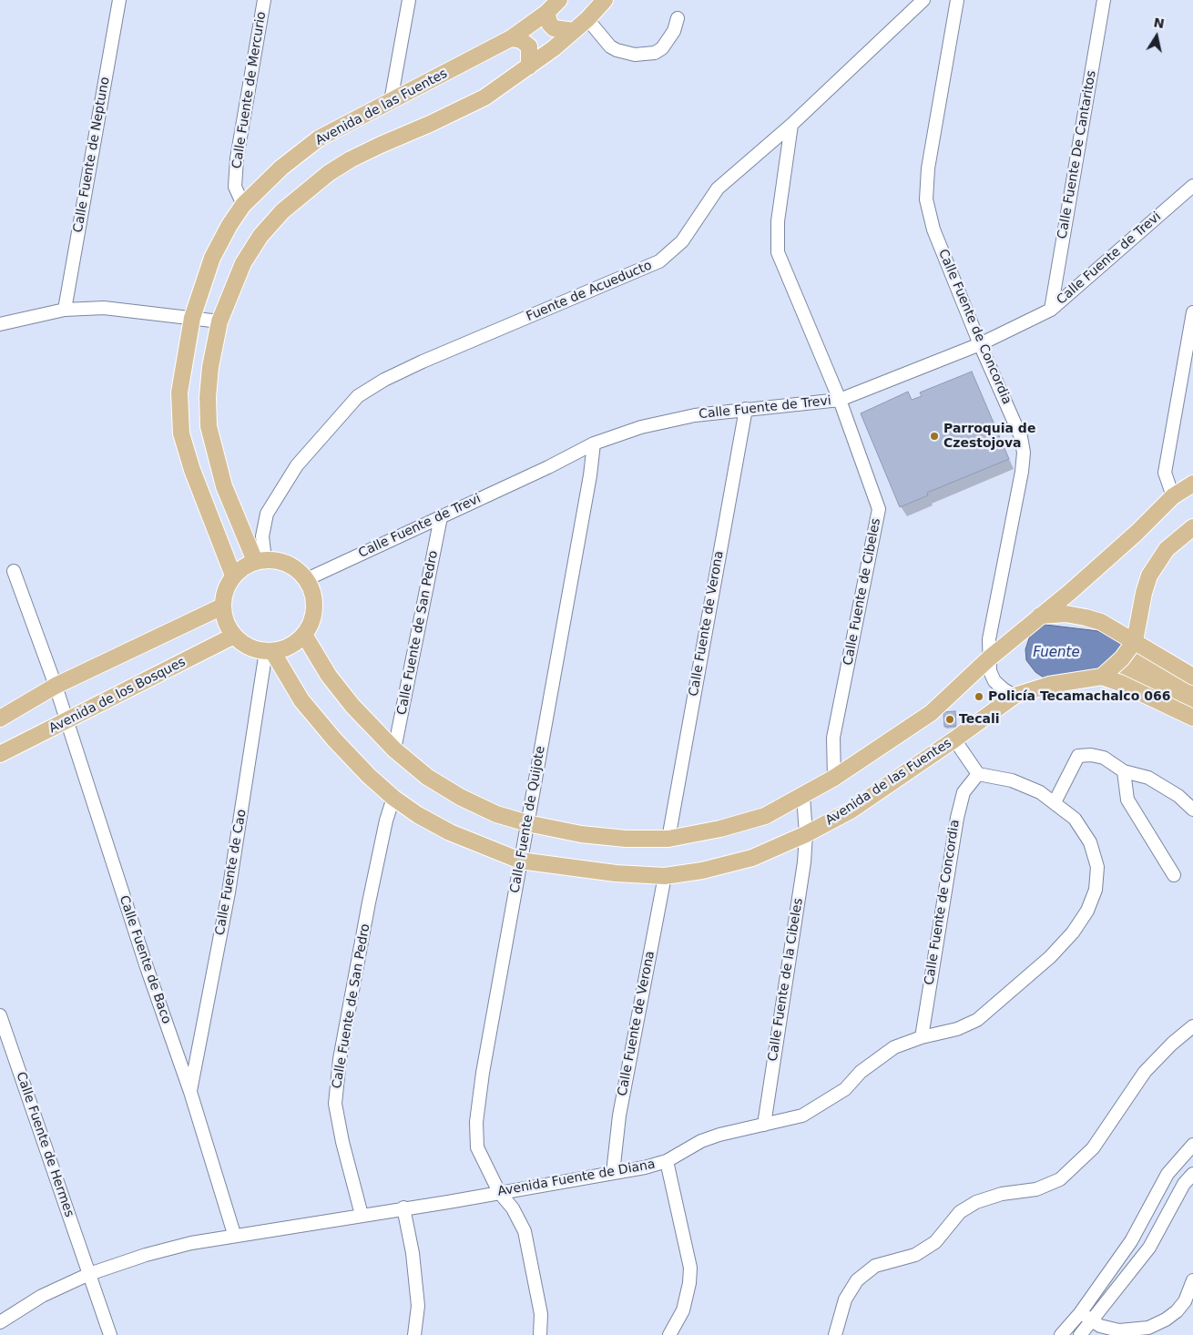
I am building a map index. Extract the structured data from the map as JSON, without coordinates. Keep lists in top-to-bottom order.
{
  "streets": {
    "main road": ["Avenida de las Fuentes", "Avenida de los Bosques"],
    "street": [
      "Calle Fuente de Mercurio",
      "Calle Fuente de Neptuno",
      "Calle Fuente De Cantaritos",
      "Calle Fuente de Trevi",
      "Fuente de Acueducto",
      "Calle Fuente de Concordia",
      "Calle Fuente de Cibeles",
      "Calle Fuente de Verona",
      "Calle Fuente de San Pedro",
      "Calle Fuente de Quijote",
      "Calle Fuente de Cao",
      "Calle Fuente de Baco",
      "Calle Fuente de la Cibeles",
      "Calle Fuente de Hermes",
      "Avenida Fuente de Diana"
    ]
  },
  "crossings": [
    ["Calle Fuente de Mercurio", "Avenida de las Fuentes"],
    ["Avenida de las Fuentes", "Calle Fuente de Trevi"],
    ["Avenida de las Fuentes", "Fuente de Acueducto"],
    ["Avenida de las Fuentes", "Calle Fuente de Concordia"],
    ["Avenida de las Fuentes", "Calle Fuente de Verona"],
    ["Avenida de las Fuentes", "Calle Fuente de San Pedro"],
    ["Avenida de las Fuentes", "Avenida de los Bosques"],
    ["Avenida de las Fuentes", "Calle Fuente de Quijote"],
    ["Avenida de las Fuentes", "Calle Fuente de Cao"],
    ["Avenida de las Fuentes", "Calle Fuente de la Cibeles"],
    ["Calle Fuente De Cantaritos", "Calle Fuente de Trevi"],
    ["Calle Fuente de Trevi", "Fuente de Acueducto"],
    ["Calle Fuente de Trevi", "Calle Fuente de Concordia"],
    ["Calle Fuente de Trevi", "Calle Fuente de Cibeles"],
    ["Calle Fuente de Trevi", "Calle Fuente de Verona"],
    ["Calle Fuente de Trevi", "Calle Fuente de San Pedro"],
    ["Calle Fuente de Trevi", "Avenida de los Bosques"],
    ["Calle Fuente de Trevi", "Calle Fuente de Quijote"],
    ["Calle Fuente de Trevi", "Calle Fuente de Cao"],
    ["Fuente de Acueducto", "Calle Fuente de Cibeles"],
    ["Fuente de Acueducto", "Avenida de los Bosques"],
    ["Fuente de Acueducto", "Calle Fuente de Cao"],
    ["Calle Fuente de Concordia", "Avenida Fuente de Diana"],
    ["Calle Fuente de Verona", "Avenida Fuente de Diana"],
    ["Calle Fuente de San Pedro", "Avenida Fuente de Diana"],
    ["Avenida de los Bosques", "Calle Fuente de Cao"],
    ["Avenida de los Bosques", "Calle Fuente de Baco"],
    ["Calle Fuente de Quijote", "Avenida Fuente de Diana"],
    ["Calle Fuente de Cao", "Calle Fuente de Baco"],
    ["Calle Fuente de Baco", "Avenida Fuente de Diana"],
    ["Calle Fuente de la Cibeles", "Avenida Fuente de Diana"],
    ["Calle Fuente de Hermes", "Avenida Fuente de Diana"]
  ],
  "water": ["Fuente"],
  "places": ["Parroquia de Czestojova", "Policía Tecamachalco 066", "Tecali"],
  "north": "top"
}
